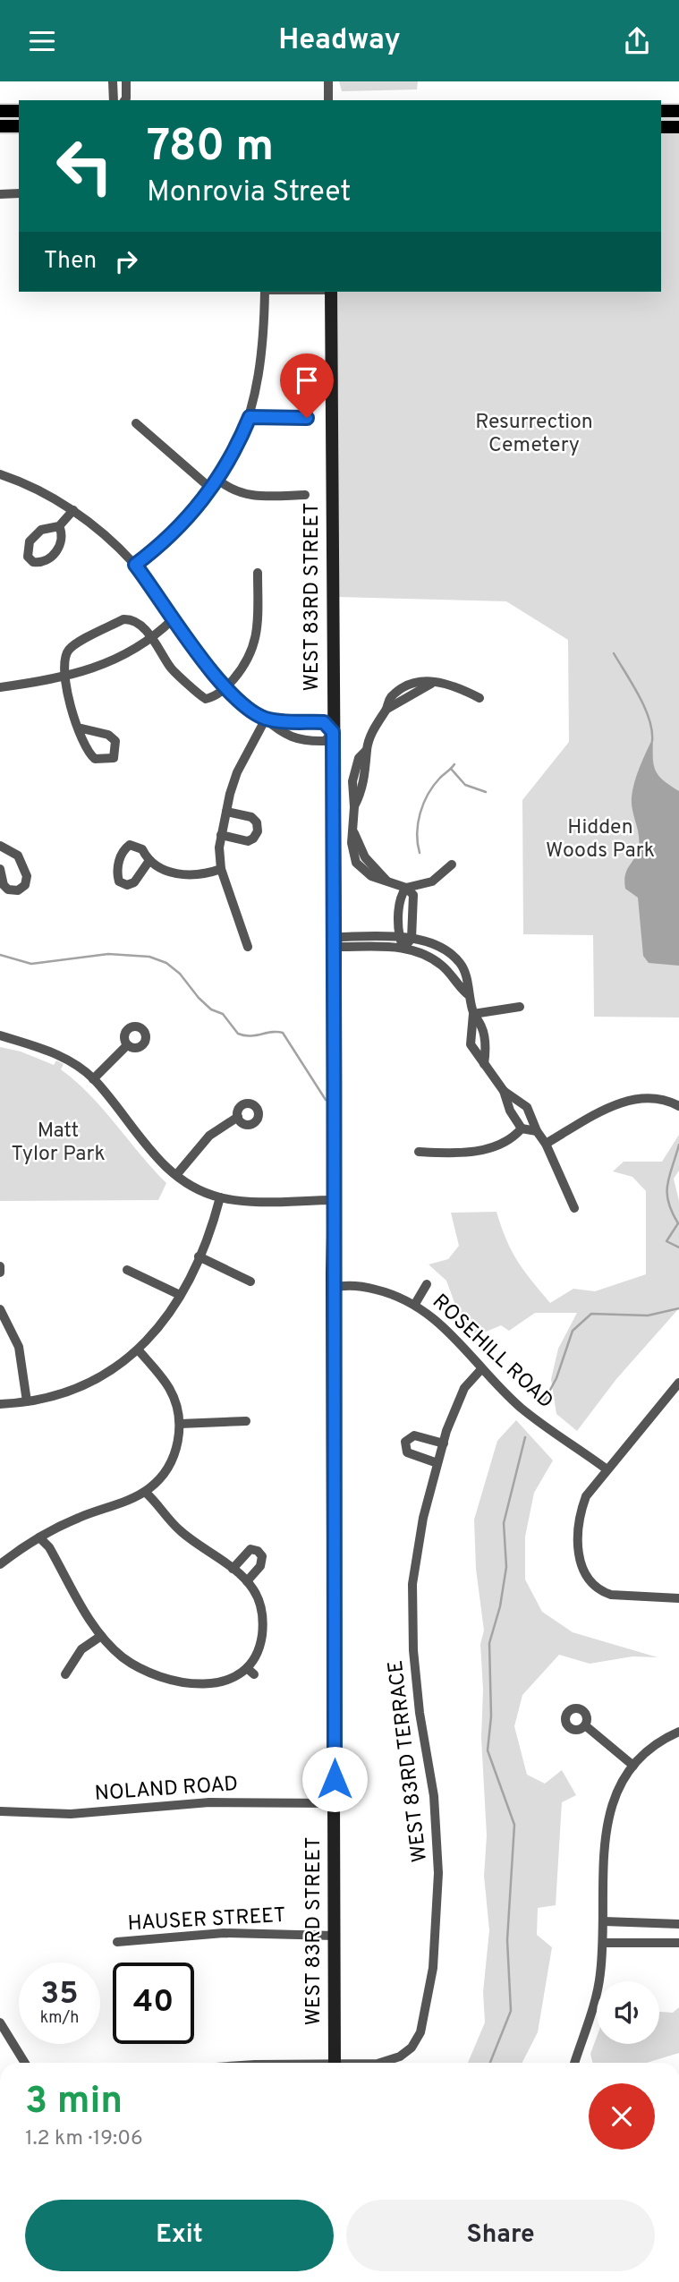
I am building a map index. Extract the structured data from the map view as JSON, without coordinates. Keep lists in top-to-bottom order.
{
  "streets": {
    "street": [
      "WEST 83RD STREET",
      "ROSEHILL ROAD",
      "WEST 83RD TERRACE",
      "NOLAND ROAD",
      "HAUSER STREET"
    ]
  },
  "crossings": [
    ["WEST 83RD STREET", "ROSEHILL ROAD"],
    ["WEST 83RD STREET", "NOLAND ROAD"],
    ["WEST 83RD STREET", "HAUSER STREET"],
    ["ROSEHILL ROAD", "WEST 83RD TERRACE"]
  ],
  "parks": ["Resurrection Cemetery", "Hidden Woods Park", "Matt Tylor Park"],
  "page": {
    "header": "Headway",
    "turn": ["780 m", "Monrovia Street"],
    "then": "Then",
    "speed": "35 km/h",
    "limit": "40",
    "heading": ["3 min", "1.2 km · 19:06"],
    "buttons": ["Exit", "Share"]
  }
}
